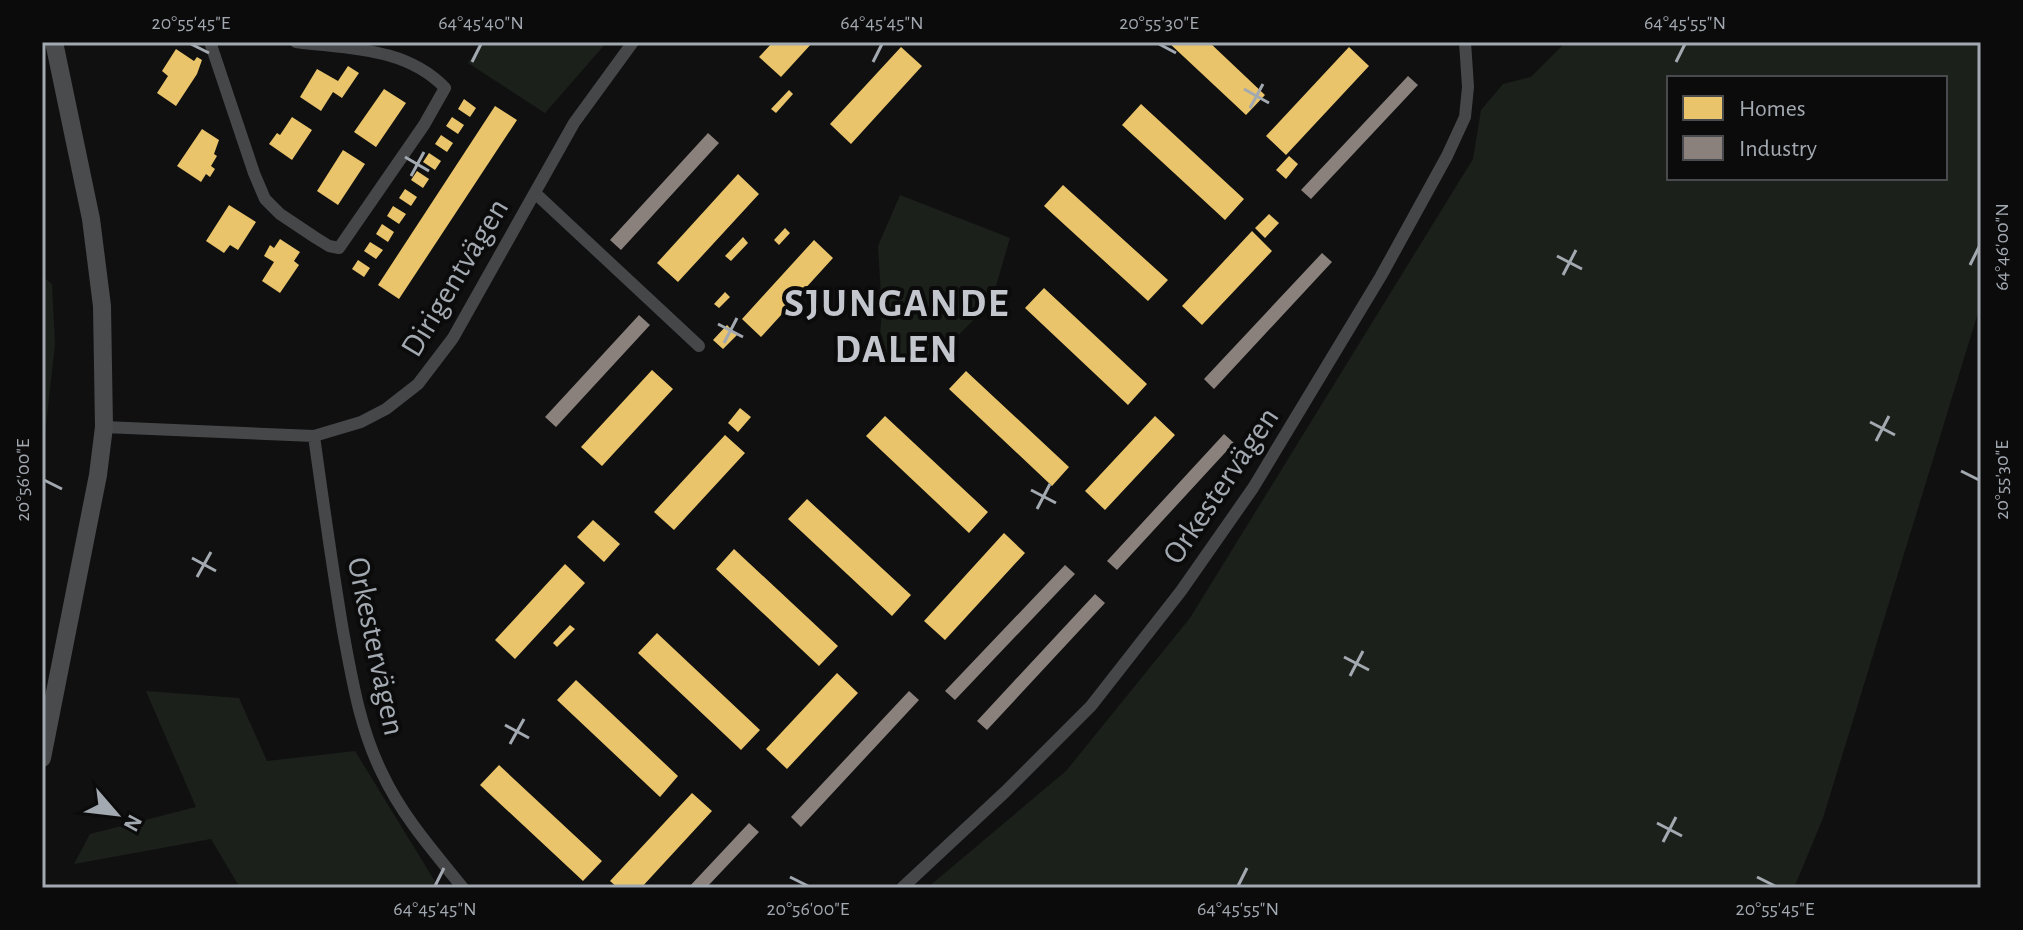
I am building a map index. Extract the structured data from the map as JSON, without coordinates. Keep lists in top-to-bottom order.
{
  "streets": {
    "street": ["Dirigentvägen", "Orkestervägen"]
  },
  "crossings": [
    ["Dirigentvägen", "Orkestervägen"]
  ],
  "districts": ["SJUNGANDE DALEN"],
  "legend": ["Homes", "Industry"],
  "north": "bottom right",
  "coordinates": [
    "20°55'45\"E",
    "64°45'40\"N",
    "64°45'45\"N",
    "20°55'30\"E",
    "64°45'55\"N",
    "64°46'00\"N",
    "20°56'00\"E"
  ]
}
